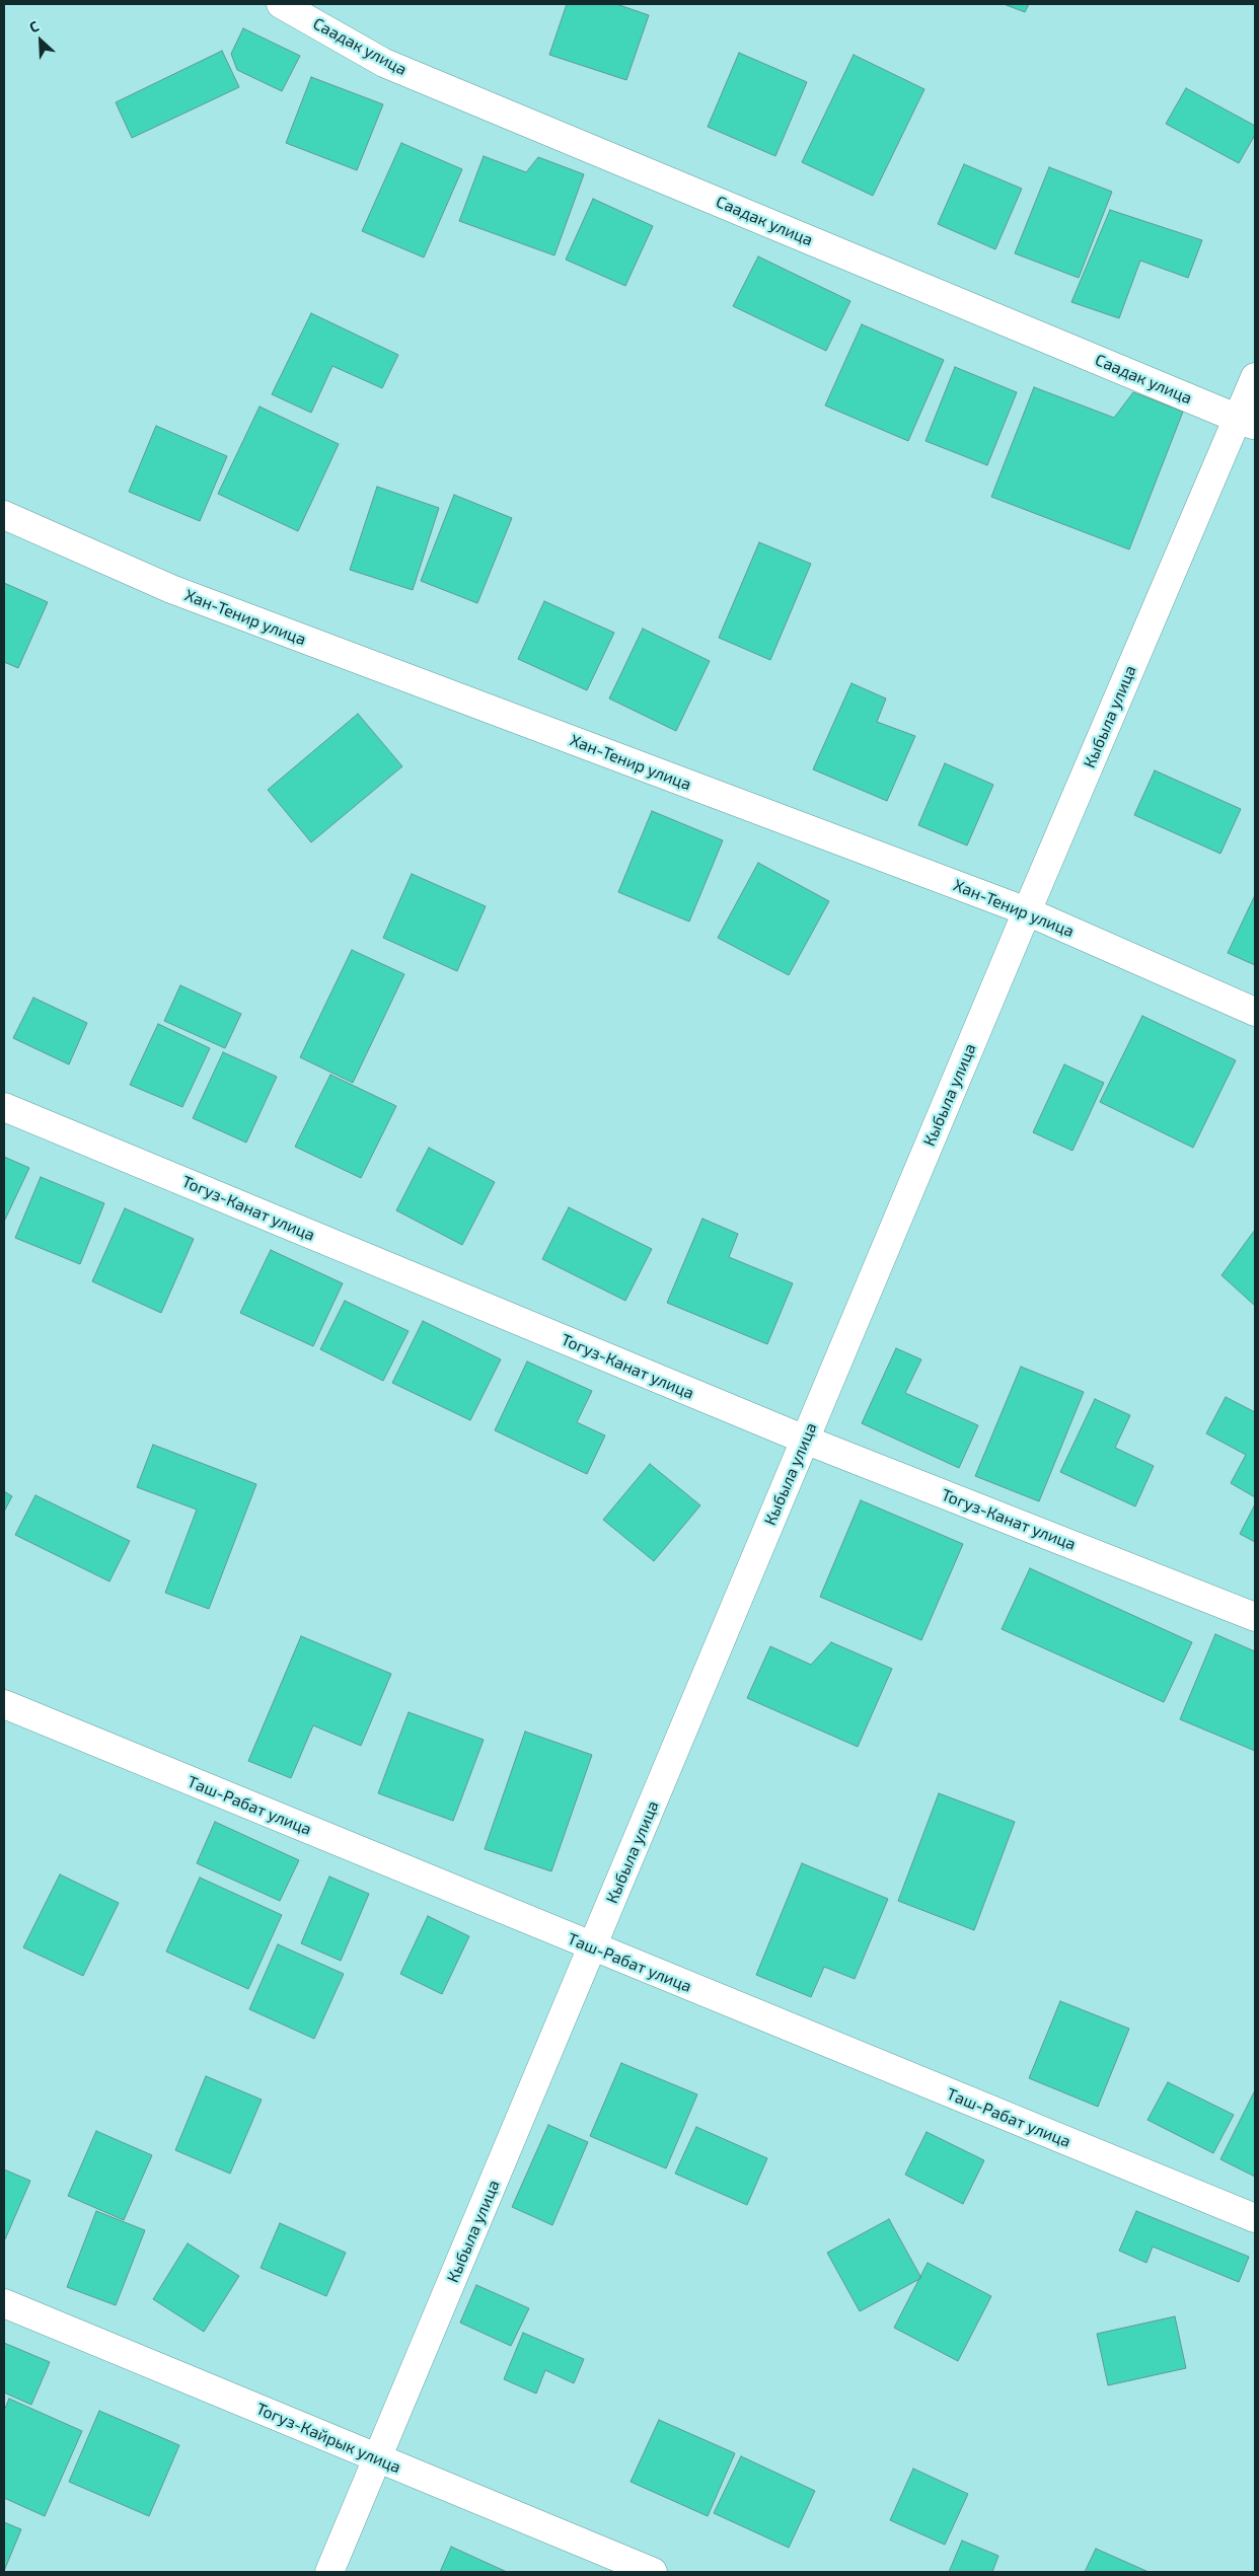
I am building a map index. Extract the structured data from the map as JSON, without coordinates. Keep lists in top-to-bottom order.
{
  "streets": {
    "street": [
      "Саадак улица",
      "Хан-Тенир улица",
      "Кыбыла улица",
      "Тогуз-Канат улица",
      "Таш-Рабат улица",
      "Тогуз-Кайрык улица"
    ]
  },
  "crossings": [
    ["Саадак улица", "Кыбыла улица"],
    ["Хан-Тенир улица", "Кыбыла улица"],
    ["Кыбыла улица", "Тогуз-Канат улица"],
    ["Кыбыла улица", "Таш-Рабат улица"],
    ["Кыбыла улица", "Тогуз-Кайрык улица"]
  ],
  "north": "top left"
}
